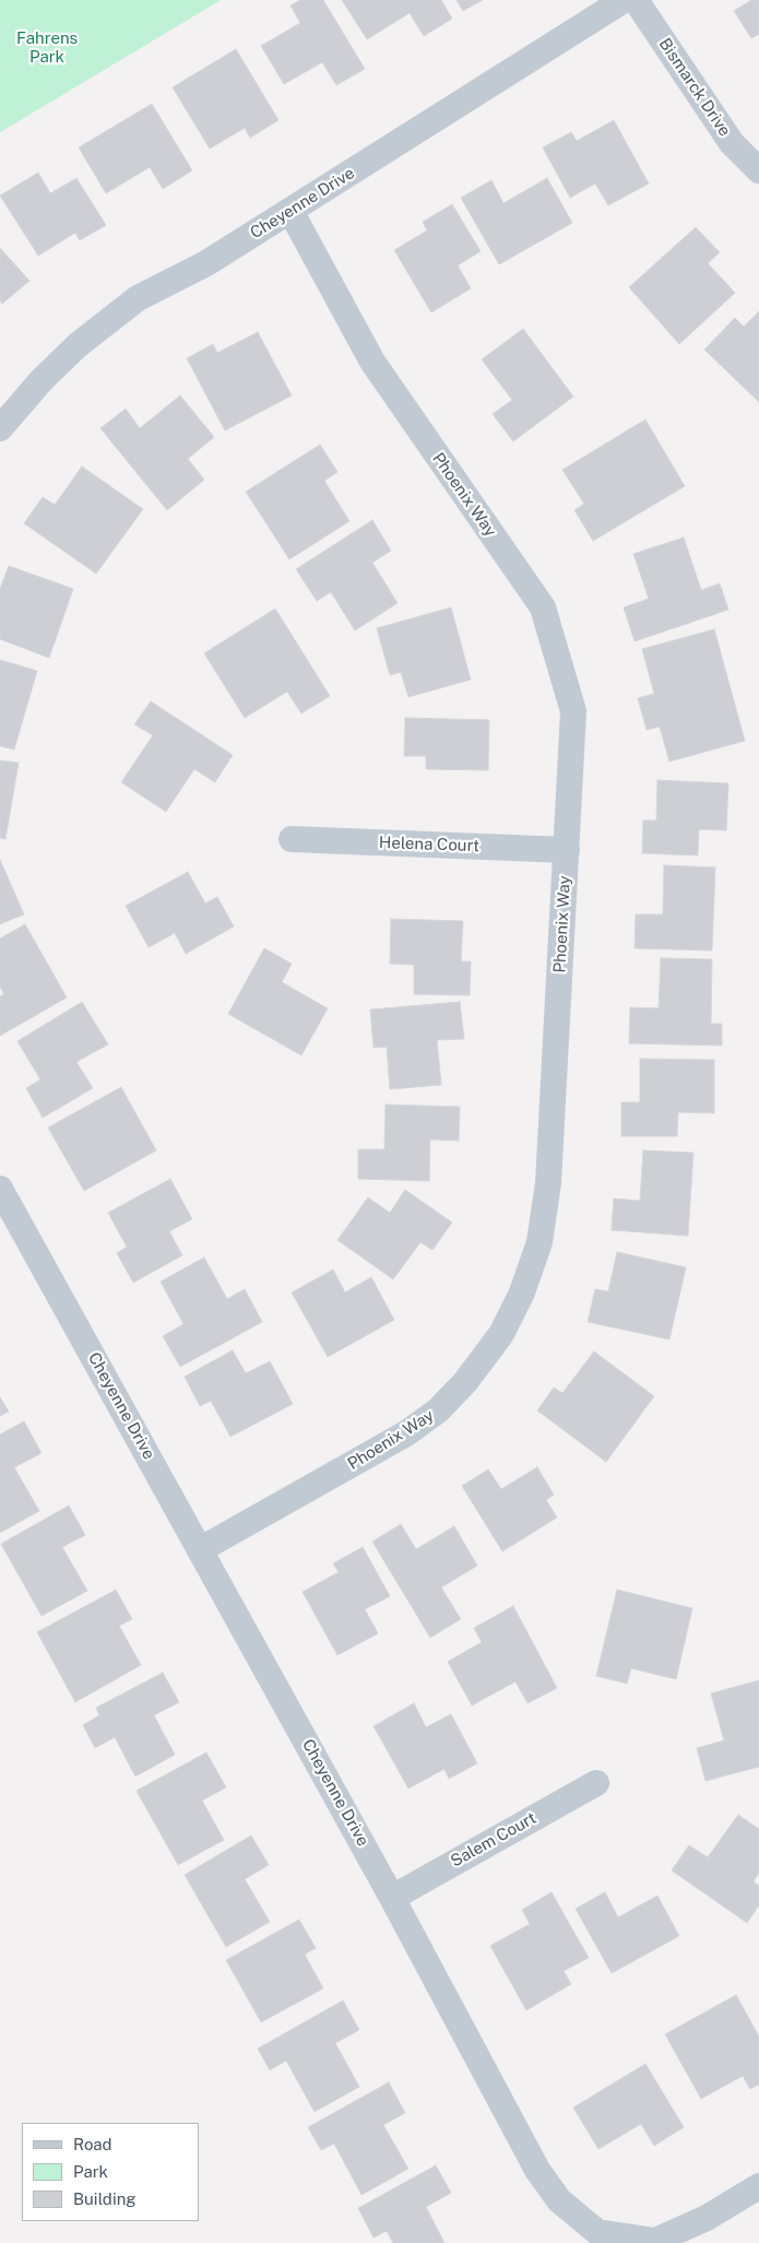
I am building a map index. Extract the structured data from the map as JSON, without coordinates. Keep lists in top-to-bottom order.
{
  "streets": {
    "street": [
      "Bismarck Drive",
      "Cheyenne Drive",
      "Phoenix Way",
      "Helena Court",
      "Salem Court"
    ]
  },
  "crossings": [
    ["Cheyenne Drive", "Phoenix Way"],
    ["Cheyenne Drive", "Salem Court"],
    ["Phoenix Way", "Helena Court"]
  ],
  "parks": ["Fahrens Park"],
  "legend": ["Road", "Park", "Building"]
}
